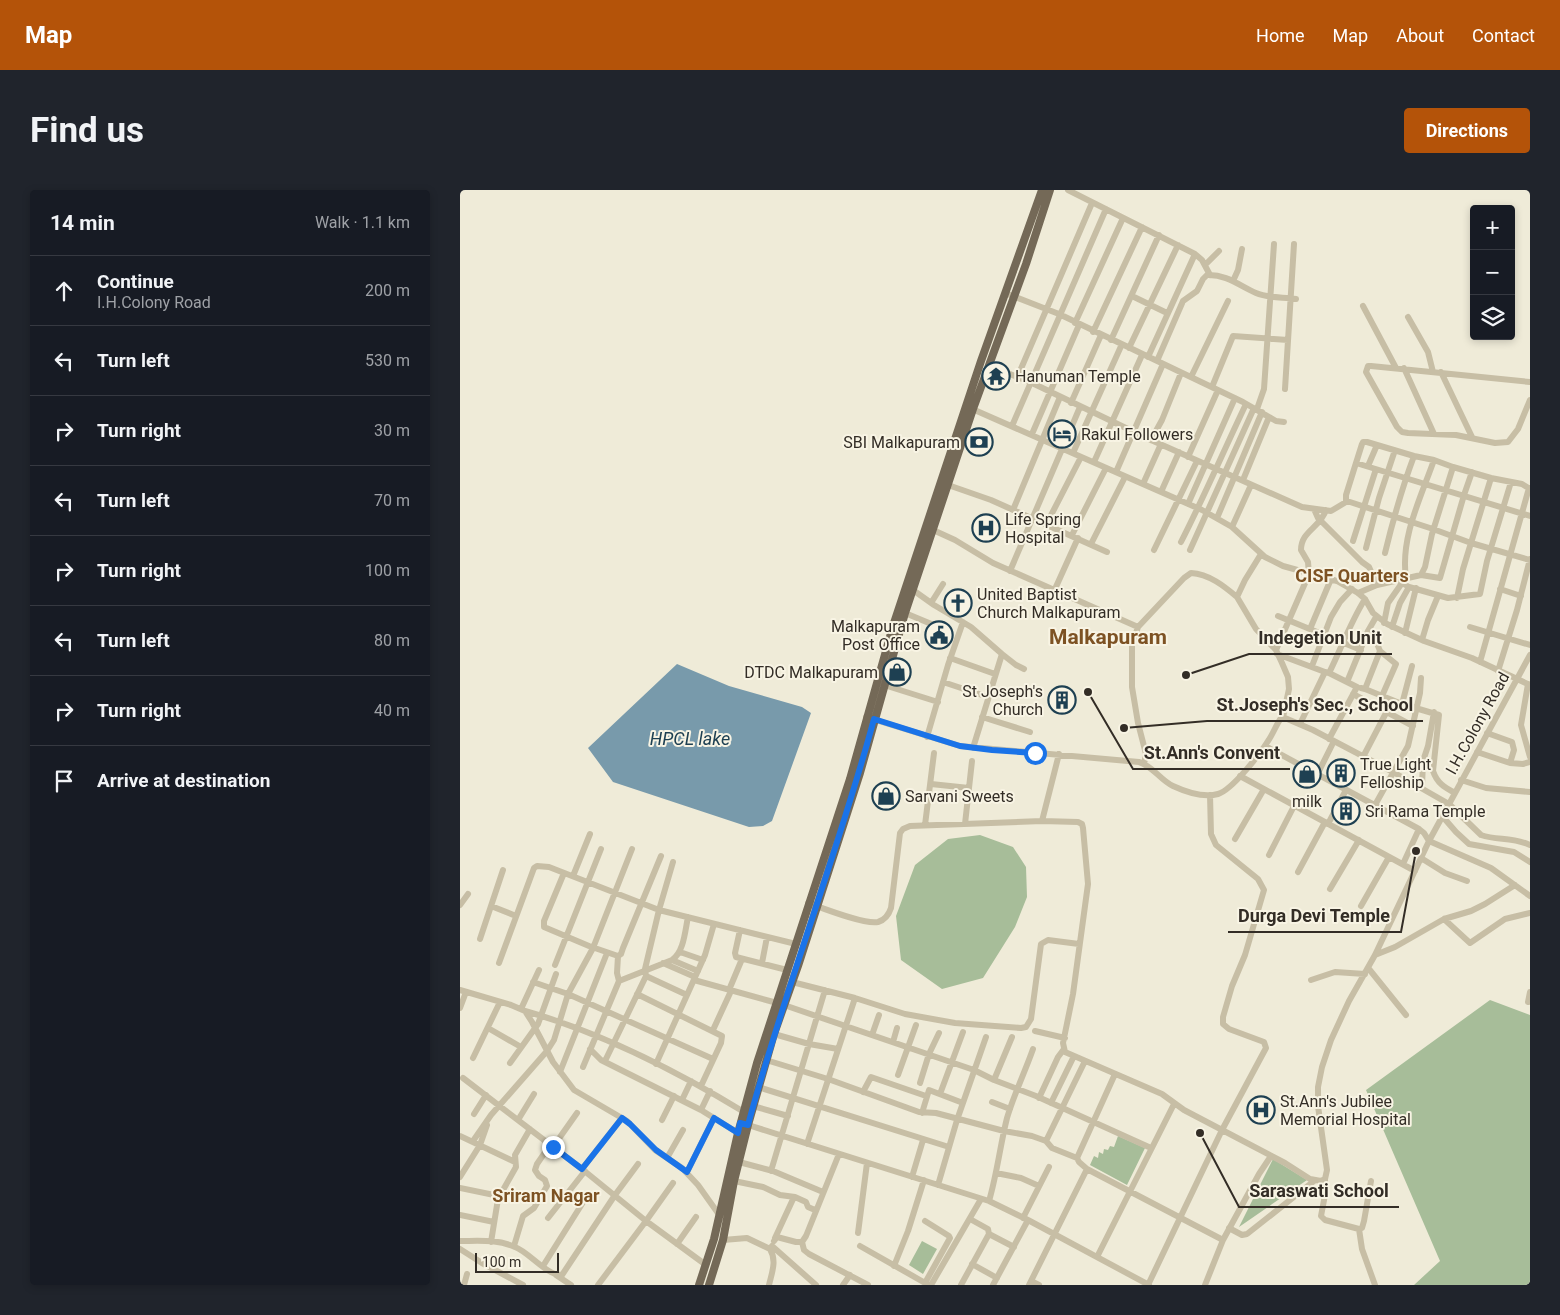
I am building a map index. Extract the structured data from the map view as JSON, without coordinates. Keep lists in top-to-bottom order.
{
  "streets": {
    "street": ["I.H.Colony Road"]
  },
  "districts": ["CISF Quarters", "Malkapuram", "Sriram Nagar"],
  "water": ["HPCL lake"],
  "places": {
    "temple": ["Hanuman Temple"],
    "hotel": ["Rakul Followers"],
    "bank": ["SBI Malkapuram"],
    "hospital": ["Life Spring Hospital", "St.Ann's Jubilee Memorial Hospital"],
    "church": ["United Baptist Church Malkapuram"],
    "public building": ["Malkapuram Post Office"],
    "shop": ["DTDC Malkapuram", "milk", "Sarvani Sweets"],
    "other": [
      "Indegetion Unit",
      "St.Ann's Convent",
      "St.Joseph's Sec., School",
      "Durga Devi Temple",
      "Saraswati School"
    ],
    "building": ["St Joseph's Church", "True Light Felloship", "Sri Rama Temple"]
  },
  "scale_bar": "100 m",
  "page": {
    "header": "Map",
    "nav": [
      "Home",
      "Map",
      "About",
      "Contact"
    ],
    "buttons": "Directions",
    "title": "Find us",
    "heading": ["14 min", "Walk · 1.1 km"],
    "map_buttons": ["+", "−"],
    "list": [
      ["Continue", "I.H.Colony Road", "200 m"],
      ["Turn left", "530 m"],
      ["Turn right", "30 m"],
      ["Turn left", "70 m"],
      ["Turn right", "100 m"],
      ["Turn left", "80 m"],
      ["Turn right", "40 m"],
      "Arrive at destination"
    ],
    "scale": "100 m"
  }
}
